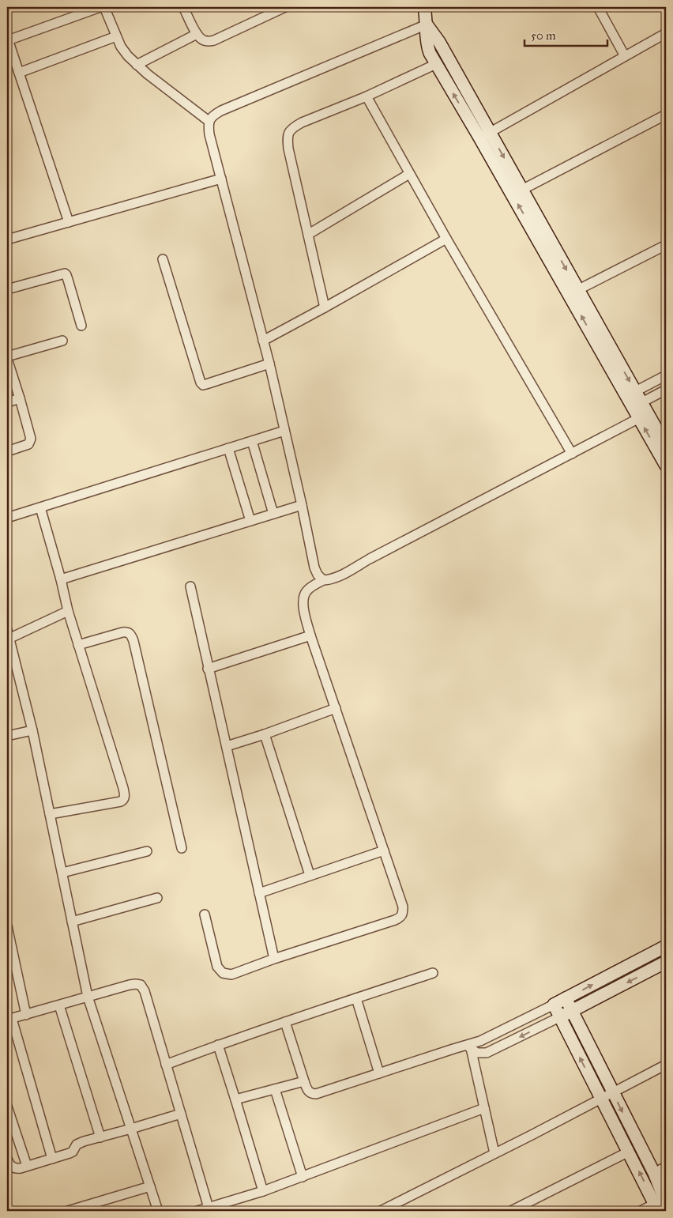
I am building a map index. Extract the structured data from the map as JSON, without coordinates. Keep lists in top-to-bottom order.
{
  "scale_bar": "50 m"
}
